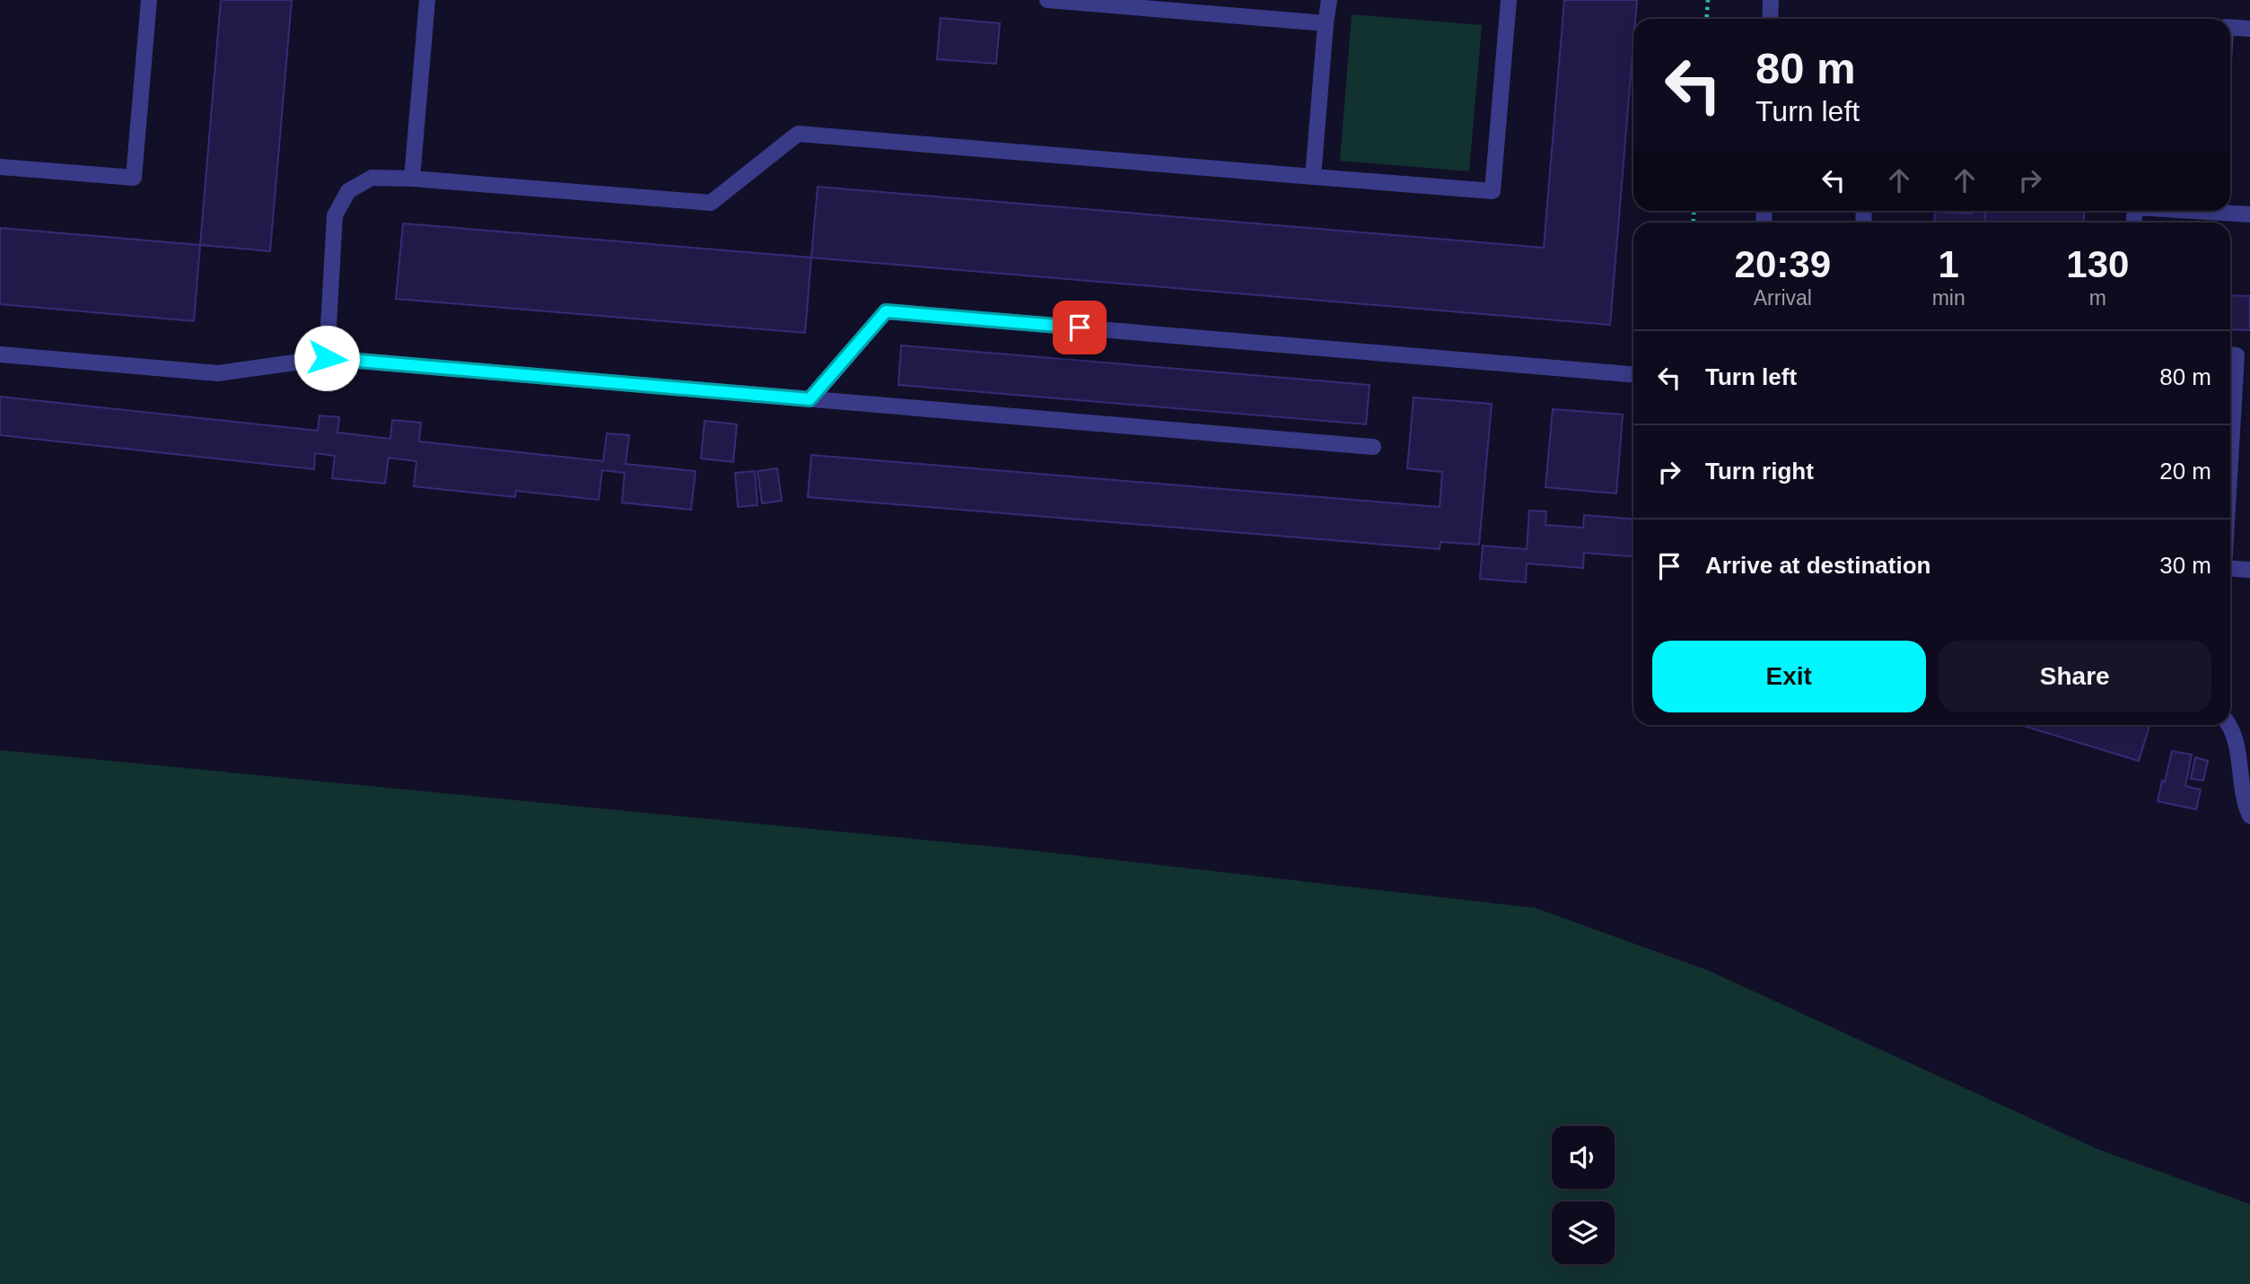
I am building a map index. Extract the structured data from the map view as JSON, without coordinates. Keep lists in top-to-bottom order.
{
  "page": {
    "turn": ["80 m", "Turn left"],
    "eta": [
      "20:39",
      "Arrival",
      "1",
      "min",
      "130",
      "m"
    ],
    "list": [
      {
        "name": "Turn left",
        "value": "80 m"
      },
      {
        "name": "Turn right",
        "value": "20 m"
      },
      {
        "name": "Arrive at destination",
        "value": "30 m"
      }
    ],
    "buttons": ["Exit", "Share"]
  }
}
